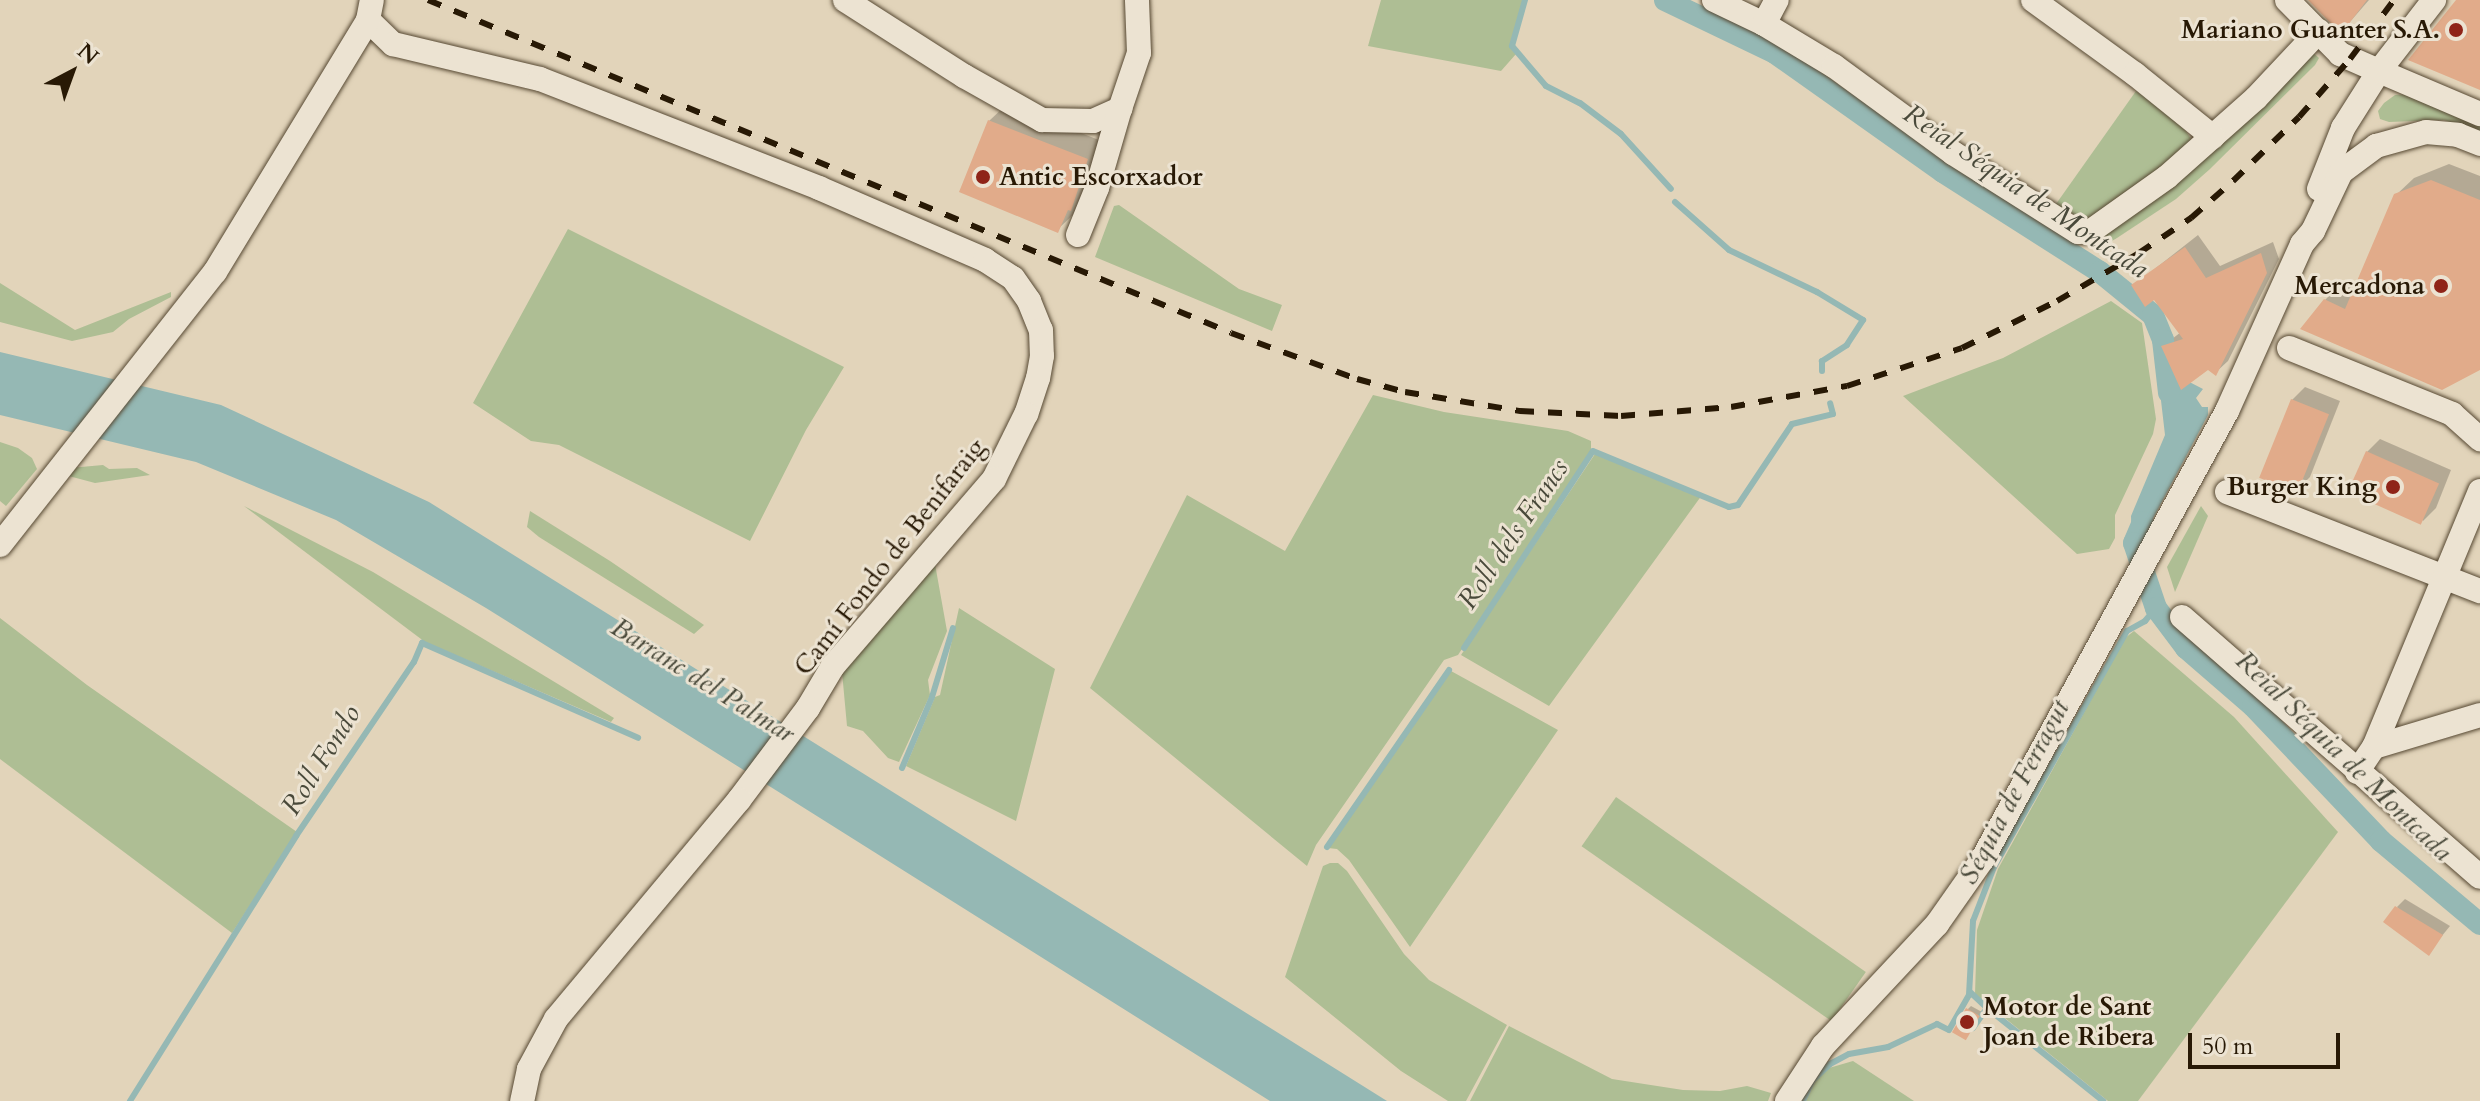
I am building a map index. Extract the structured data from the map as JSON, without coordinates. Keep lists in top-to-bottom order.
{
  "streets": {
    "street": ["Camí Fondo de Benifaraig"]
  },
  "water": [
    "Reial Séquia de Montcada",
    "Roll dels Francs",
    "Barranc del Palmar",
    "Roll Fondo",
    "Séquia de Ferragut"
  ],
  "places": [
    "Mariano Guanter S.A.",
    "Antic Escorxador",
    "Mercadona",
    "Burger King",
    "Motor de Sant Joan de Ribera"
  ],
  "scale_bar": "50 m",
  "north": "top right"
}
